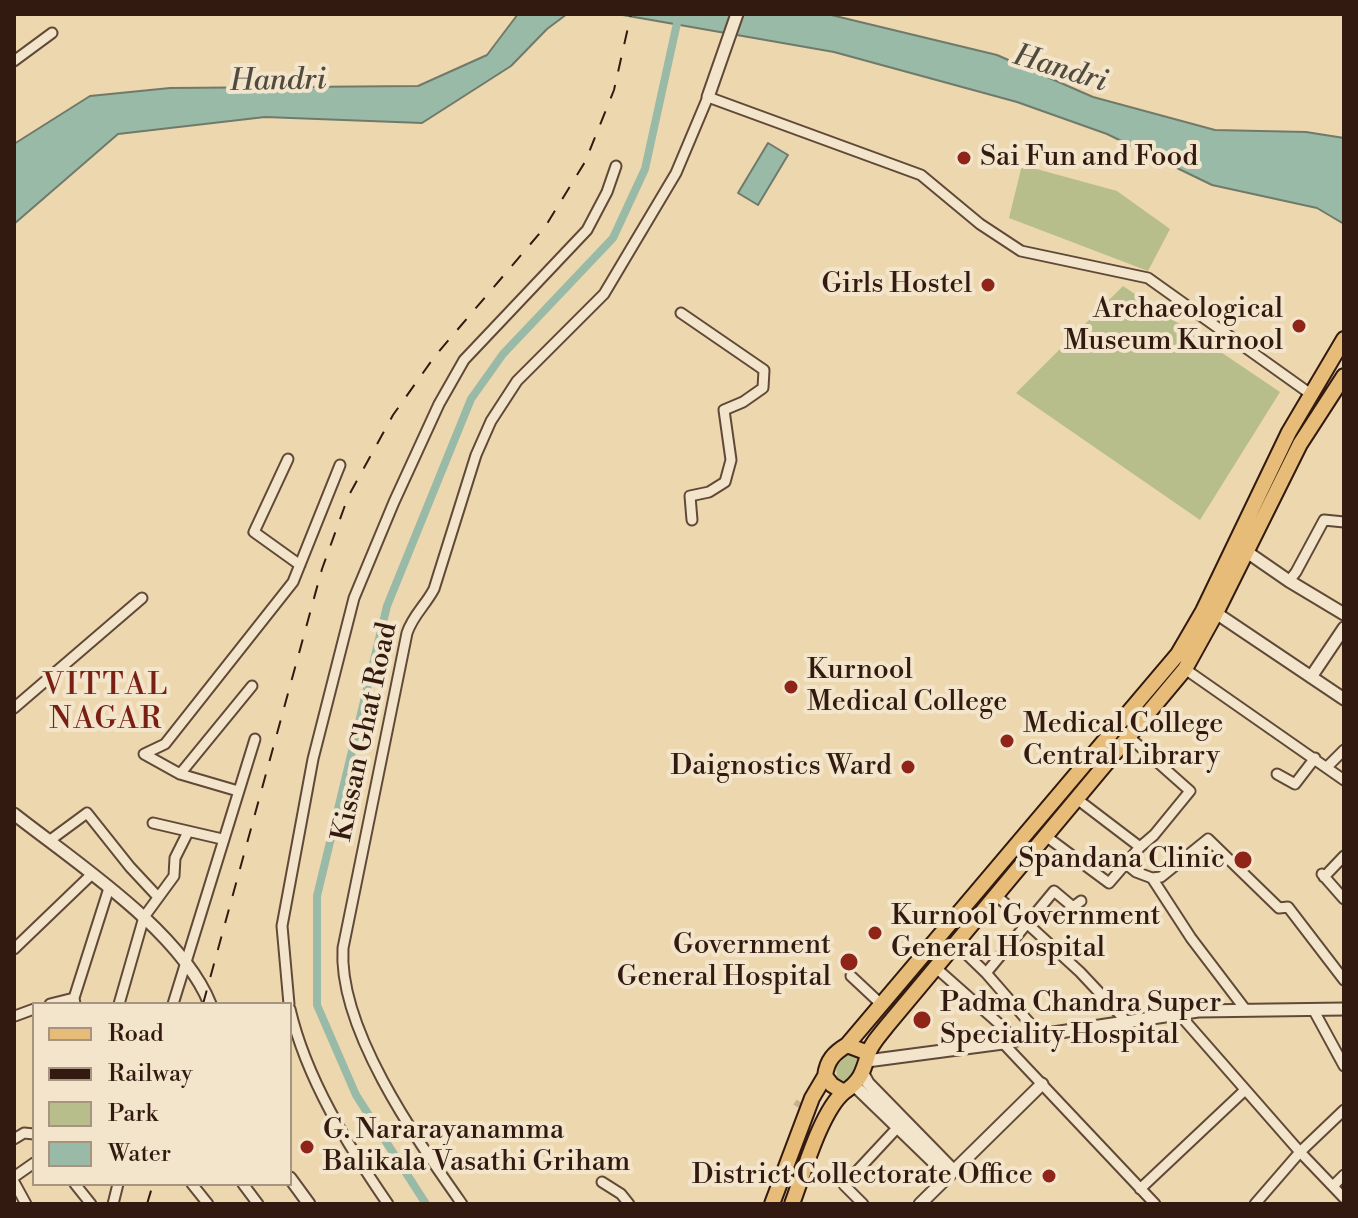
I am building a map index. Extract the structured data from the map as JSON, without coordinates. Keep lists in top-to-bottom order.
{
  "streets": {
    "street": ["Kissan Ghat Road"]
  },
  "districts": ["VITTAL NAGAR"],
  "water": ["Handri"],
  "places": [
    "Sai Fun and Food",
    "Girls Hostel",
    "Archaeological Museum Kurnool",
    "Kurnool Medical College",
    "Medical College Central Library",
    "Daignostics Ward",
    "Spandana Clinic",
    "Kurnool Government General Hospital",
    "Government General Hospital",
    "Padma Chandra Super Speciality Hospital",
    "G. Nararayanamma Balikala Vasathi Griham",
    "District Collectorate Office"
  ],
  "legend": [
    "Road",
    "Railway",
    "Park",
    "Water"
  ]
}
